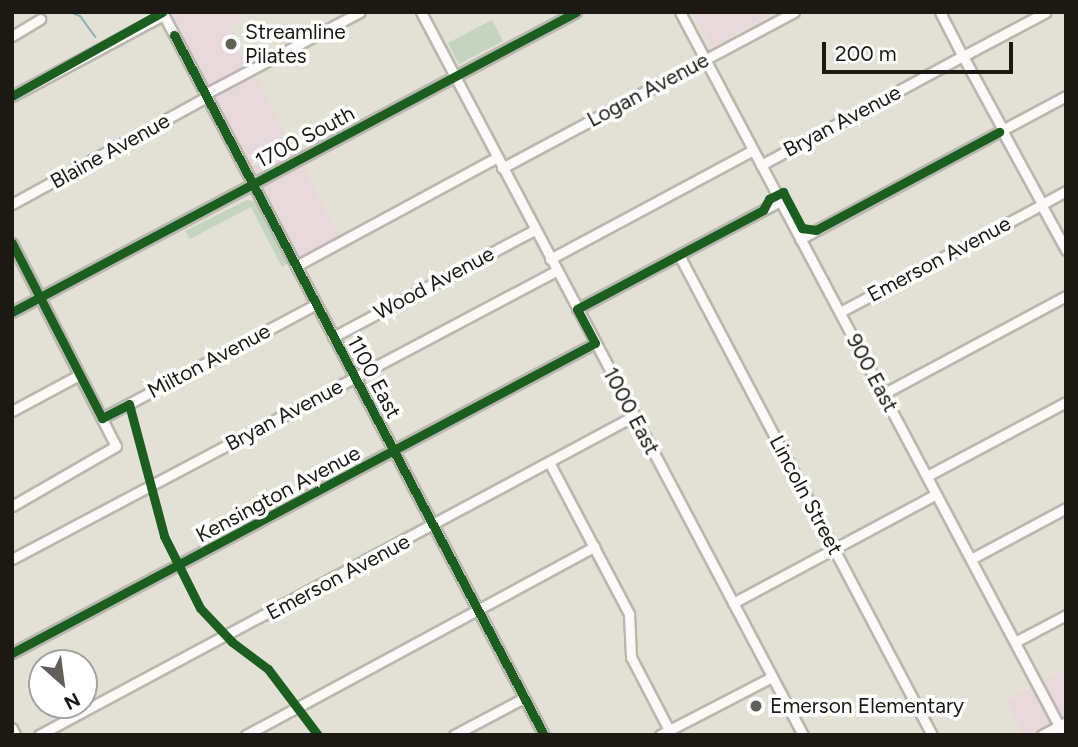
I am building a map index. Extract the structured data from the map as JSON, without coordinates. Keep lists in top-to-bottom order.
{
  "streets": {
    "street": [
      "Logan Avenue",
      "Bryan Avenue",
      "1700 South",
      "Blaine Avenue",
      "Emerson Avenue",
      "Wood Avenue",
      "Milton Avenue",
      "900 East",
      "1100 East",
      "1000 East",
      "Kensington Avenue",
      "Lincoln Street"
    ]
  },
  "crossings": [
    ["Logan Avenue", "900 East"],
    ["Logan Avenue", "1000 East"],
    ["Bryan Avenue", "900 East"],
    ["Bryan Avenue", "1100 East"],
    ["Bryan Avenue", "1000 East"],
    ["1700 South", "1100 East"],
    ["1700 South", "1000 East"],
    ["Blaine Avenue", "1100 East"],
    ["Emerson Avenue", "900 East"],
    ["Emerson Avenue", "1100 East"],
    ["Emerson Avenue", "1000 East"],
    ["Wood Avenue", "1100 East"],
    ["Wood Avenue", "1000 East"],
    ["Milton Avenue", "1100 East"],
    ["1100 East", "Kensington Avenue"],
    ["1000 East", "Kensington Avenue"]
  ],
  "places": ["Streamline Pilates", "Emerson Elementary"],
  "scale_bar": "200 m",
  "north": "bottom right"
}
